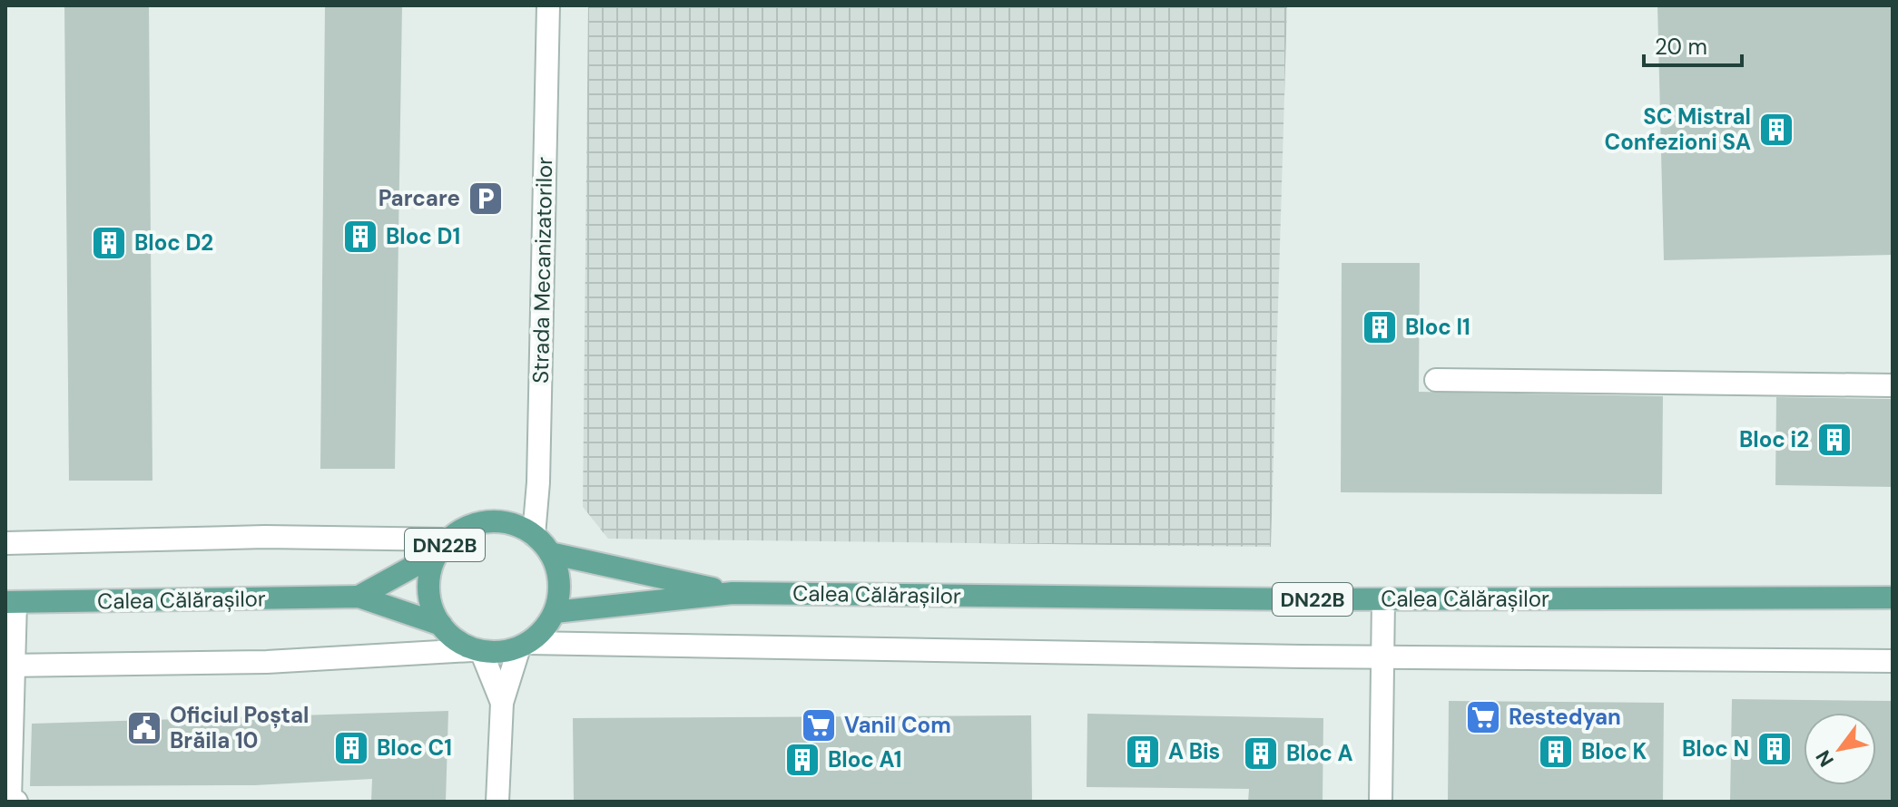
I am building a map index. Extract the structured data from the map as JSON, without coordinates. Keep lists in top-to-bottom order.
{
  "streets": {
    "main road": ["DN22B", "Calea Călărașilor"],
    "street": ["Strada Mecanizatorilor"]
  },
  "crossings": [
    ["Strada Mecanizatorilor", "DN22B"],
    ["Strada Mecanizatorilor", "Calea Călărașilor"],
    ["DN22B", "Calea Călărașilor"]
  ],
  "places": {
    "building": [
      "SC Mistral Confezioni SA",
      "Bloc D1",
      "Bloc D2",
      "Bloc I1",
      "Bloc i2",
      "Bloc C1",
      "Bloc N",
      "A Bis",
      "Bloc K",
      "Bloc A",
      "Bloc A1"
    ],
    "parking": ["Parcare"],
    "supermarket": ["Restedyan", "Vanil Com"],
    "public building": ["Oficiul Poștal Brăila 10"]
  },
  "scale_bar": "20 m",
  "north": "bottom left"
}
